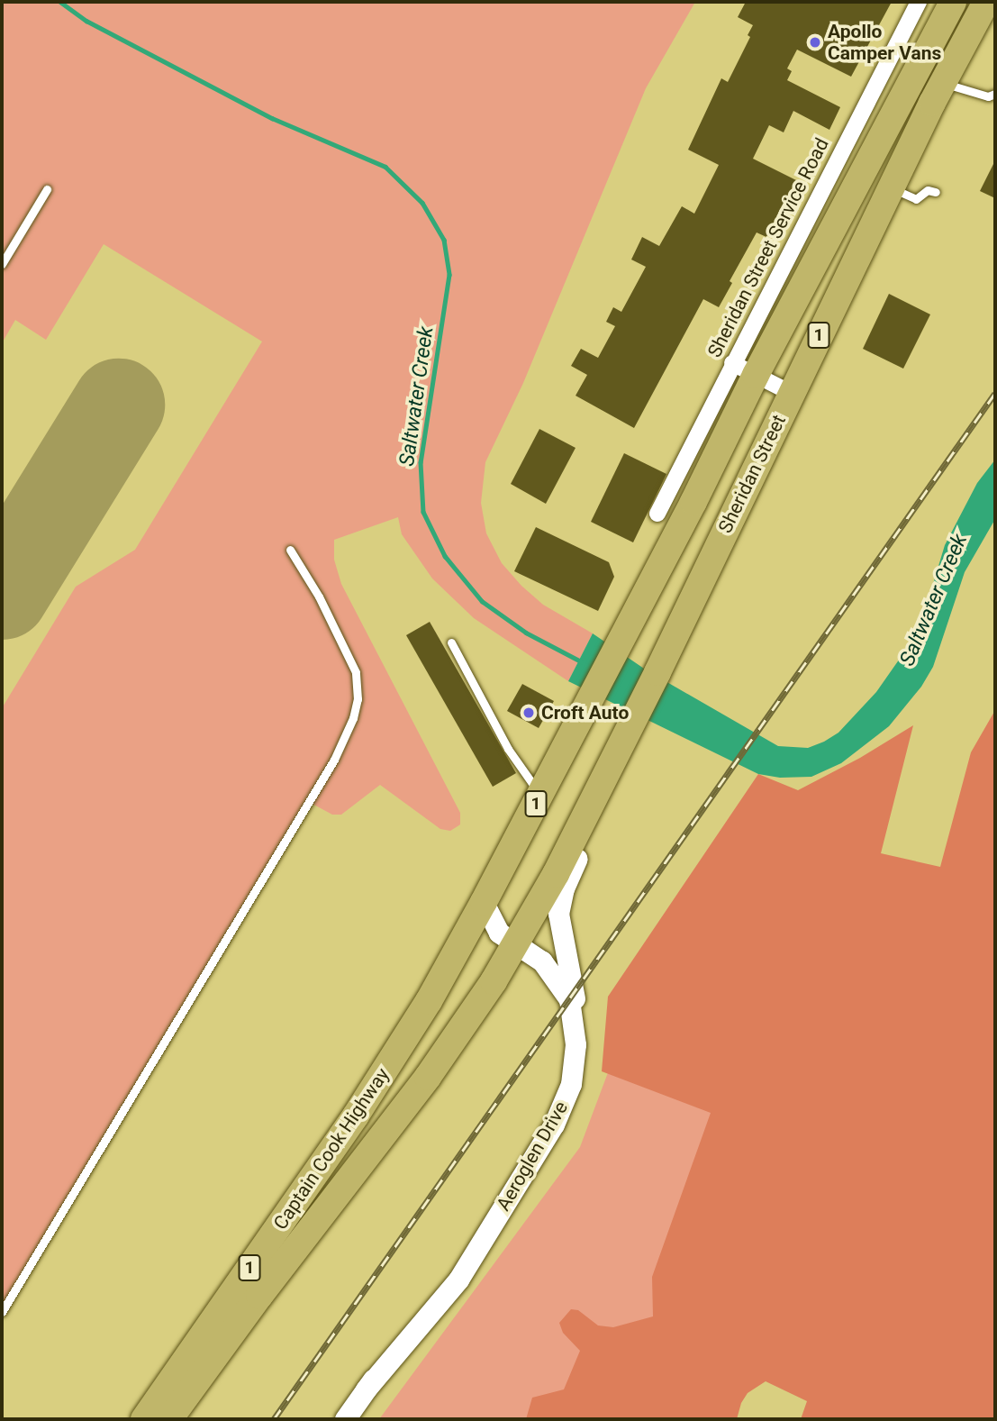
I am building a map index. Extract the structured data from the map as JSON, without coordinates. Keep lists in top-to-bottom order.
{
  "streets": {
    "highway": ["1", "Sheridan Street", "Captain Cook Highway"],
    "street": ["Sheridan Street Service Road", "Aeroglen Drive"]
  },
  "crossings": [
    ["Sheridan Street Service Road", "1"],
    ["1", "Captain Cook Highway"],
    ["1", "Aeroglen Drive"],
    ["Sheridan Street", "Captain Cook Highway"],
    ["Sheridan Street", "Aeroglen Drive"],
    ["Captain Cook Highway", "Aeroglen Drive"]
  ],
  "water": ["Saltwater Creek"],
  "places": ["Apollo Camper Vans", "Croft Auto"]
}
